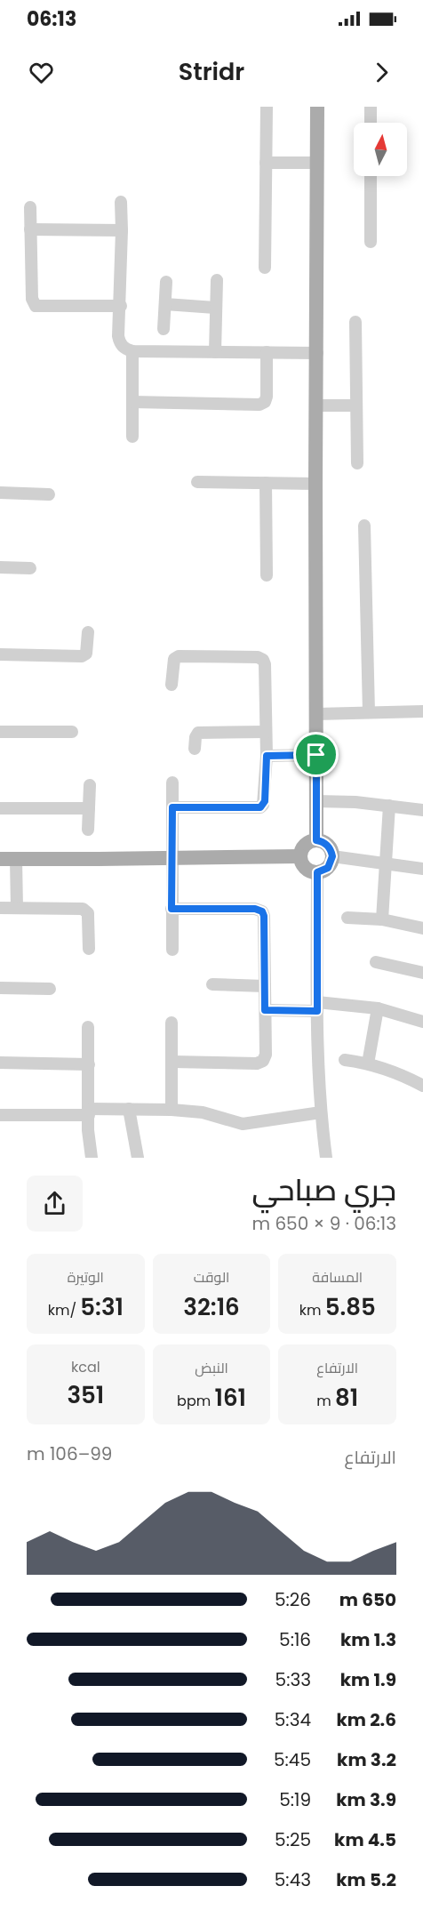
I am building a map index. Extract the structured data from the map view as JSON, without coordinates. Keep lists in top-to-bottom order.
{
  "north": "top",
  "page": {
    "status": "06:13",
    "header": "Stridr",
    "heading": ["جري صباحي", "06:13 · 9 × 650 m"],
    "stats": [
      ["المسافة", "5.85 km"],
      ["الوقت", "32:16"],
      ["الوتيرة", "5:31 /km"],
      ["الارتفاع", "81 m"],
      ["النبض", "161 bpm"],
      ["kcal", "351"]
    ],
    "chart": ["الارتفاع", "99–106 m"],
    "list": [
      {
        "name": "650 m",
        "note": "5:26"
      },
      {
        "name": "1.3 km",
        "note": "5:16"
      },
      {
        "name": "1.9 km",
        "note": "5:33"
      },
      {
        "name": "2.6 km",
        "note": "5:34"
      },
      {
        "name": "3.2 km",
        "note": "5:45"
      },
      {
        "name": "3.9 km",
        "note": "5:19"
      },
      {
        "name": "4.5 km",
        "note": "5:25"
      },
      {
        "name": "5.2 km",
        "note": "5:43"
      }
    ]
  }
}
